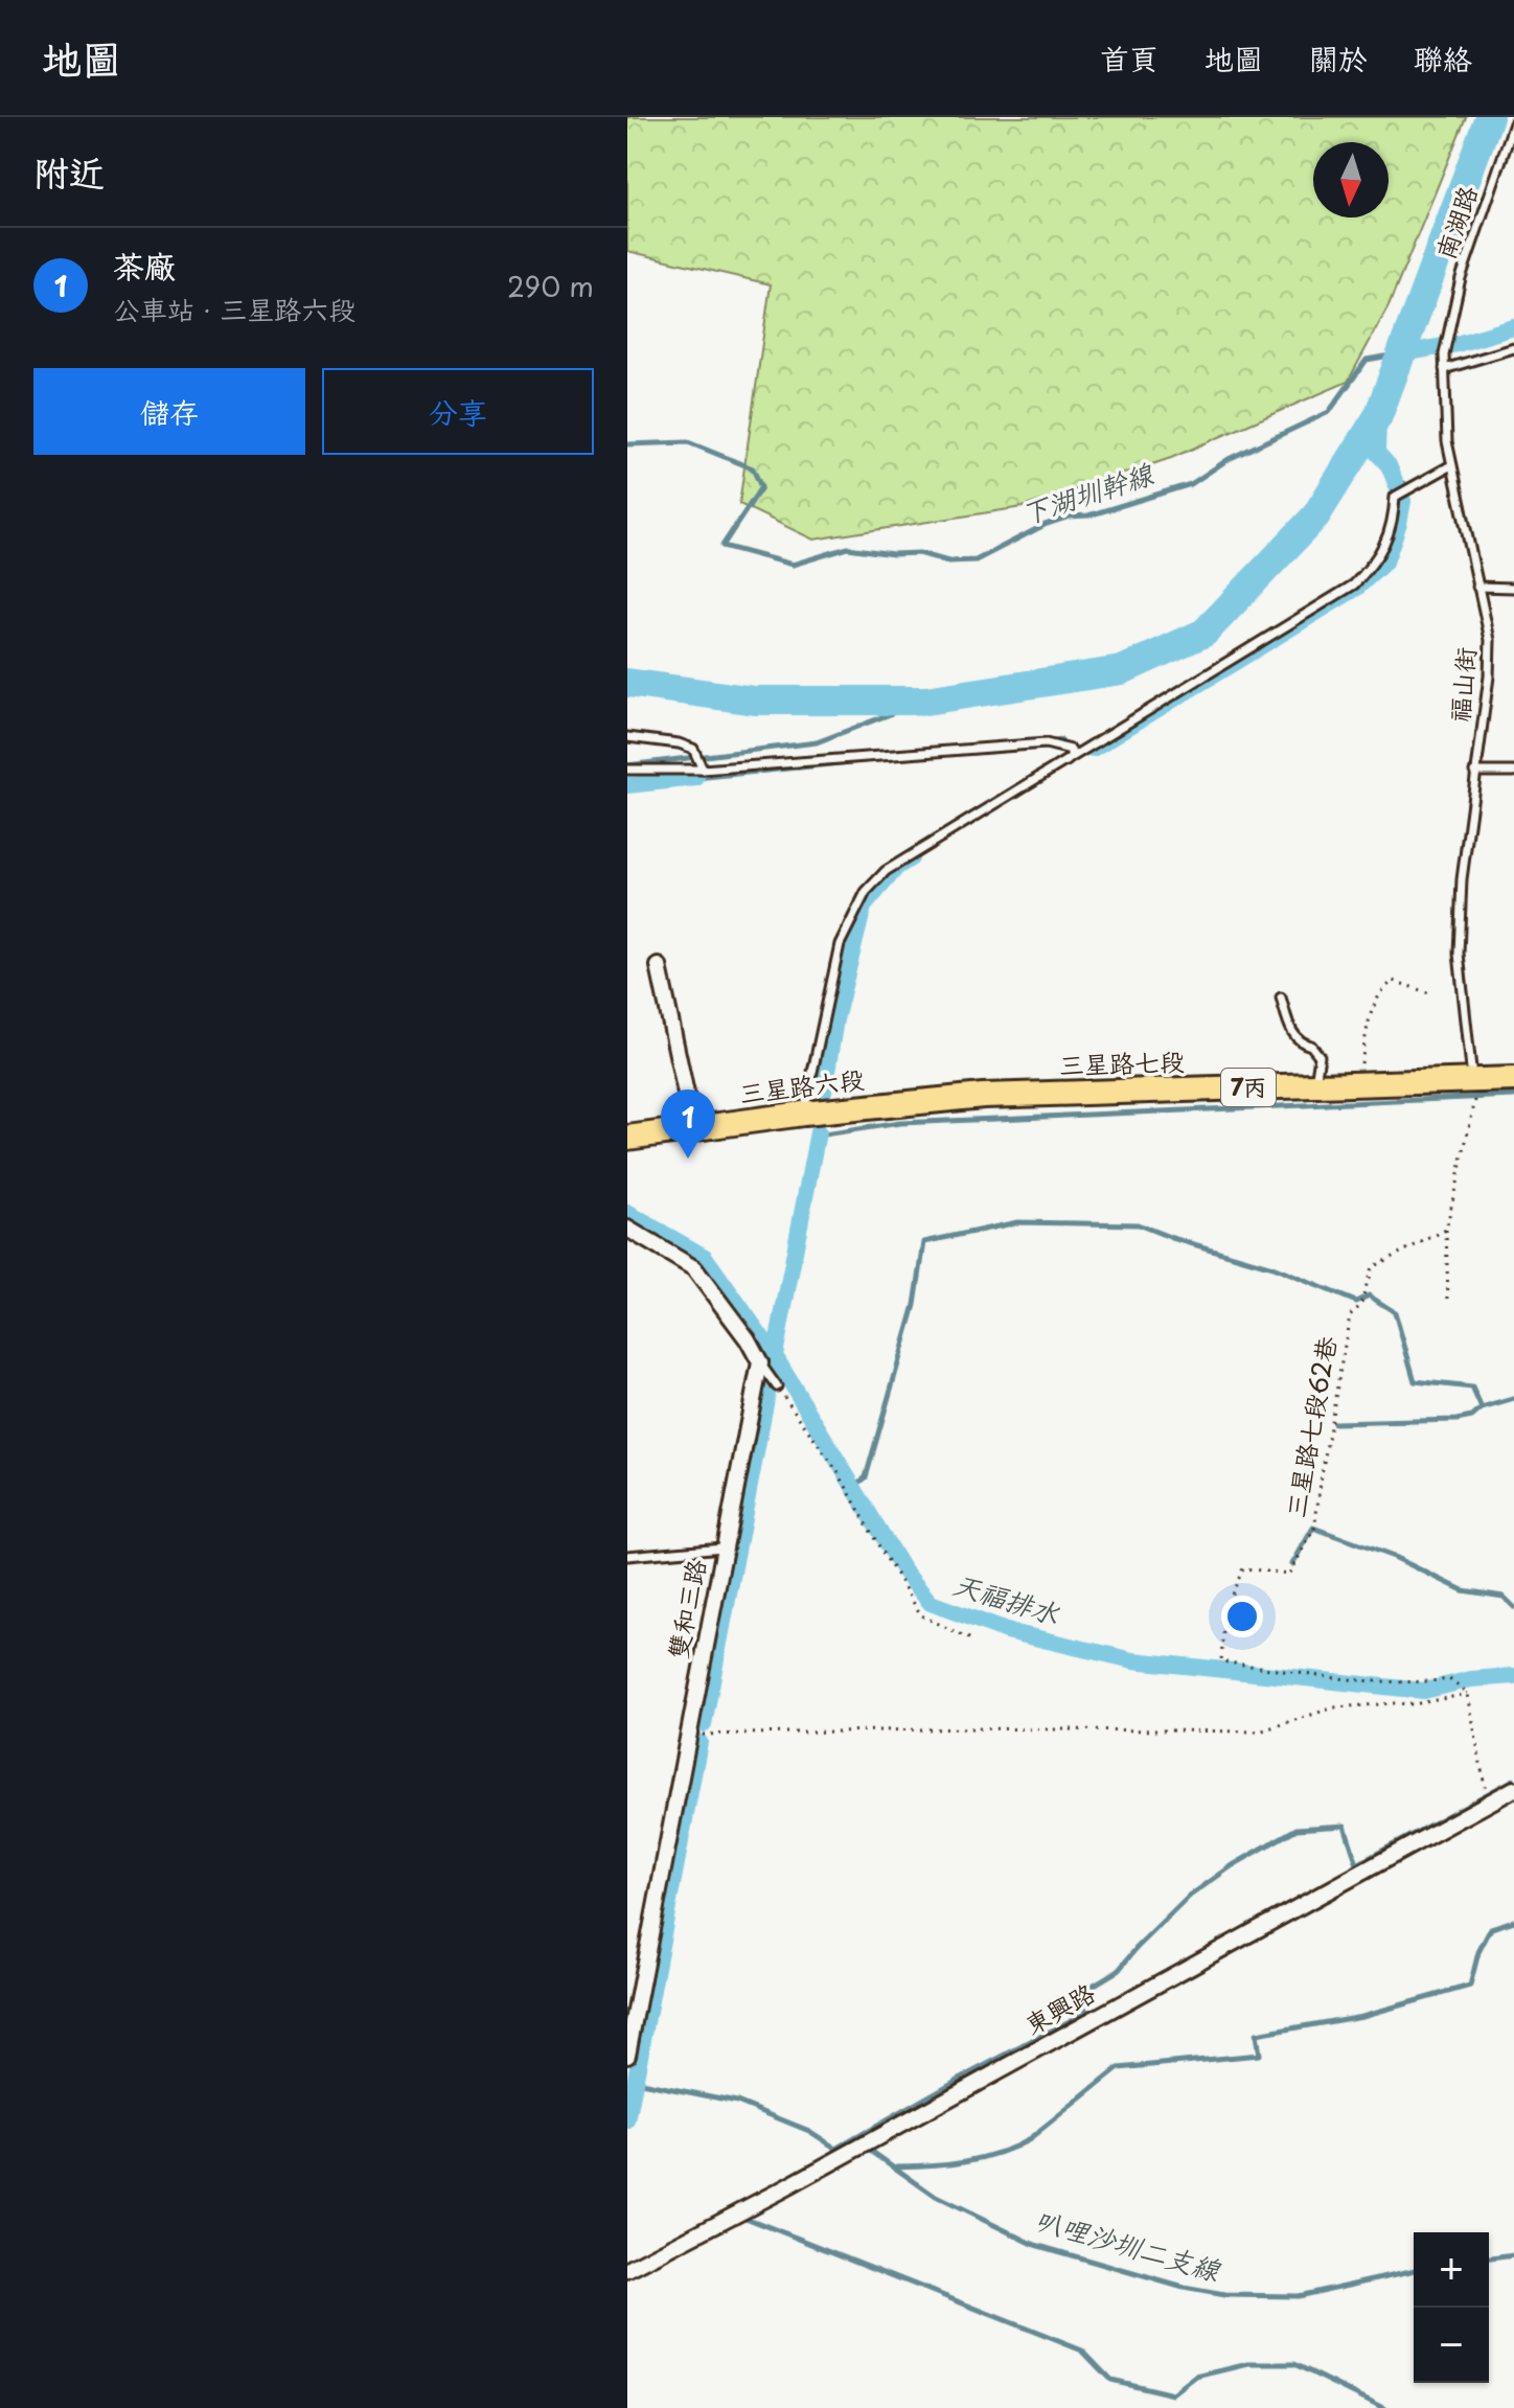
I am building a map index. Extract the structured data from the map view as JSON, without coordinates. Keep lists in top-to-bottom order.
{
  "streets": {
    "main road": ["三星路七段", "三星路六段", "7丙"],
    "street": ["雙和三路", "東興路"],
    "lane": ["南湖路", "福山街"],
    "path": ["三星路七段62巷"]
  },
  "crossings": [
    ["南湖路", "福山街"],
    ["福山街", "三星路七段"],
    ["三星路七段", "三星路六段"]
  ],
  "water": ["下湖圳幹線", "天福排水", "叭哩沙圳二支線"],
  "north": "bottom",
  "page": {
    "header": "地圖",
    "nav": [
      "首頁",
      "地圖",
      "關於",
      "聯絡"
    ],
    "heading": "附近",
    "list": [
      {
        "mark": "1",
        "name": "茶廠",
        "note": "公車站 · 三星路六段",
        "value": "290 m"
      }
    ],
    "buttons": ["儲存", "分享"],
    "pins": "1",
    "map_buttons": ["+", "−"]
  }
}
